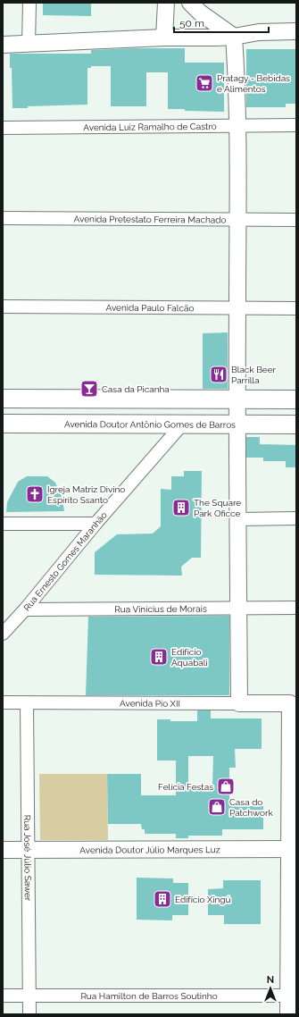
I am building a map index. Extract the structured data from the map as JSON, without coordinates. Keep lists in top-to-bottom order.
{
  "streets": {
    "main road": ["Avenida Doutor Antônio Gomes de Barros"],
    "street": [
      "Avenida Luiz Ramalho de Castro",
      "Avenida Pretestato Ferreira Machado",
      "Avenida Paulo Falcão",
      "Rua Ernesto Gomes Maranhão",
      "Rua Vinícius de Morais",
      "Avenida Pio XII",
      "Avenida Doutor Júlio Marques Luz",
      "Rua José Júlio Sawer",
      "Rua Hamilton de Barros Soutinho"
    ]
  },
  "crossings": [
    ["Avenida Doutor Antônio Gomes de Barros", "Rua Ernesto Gomes Maranhão"],
    ["Rua Ernesto Gomes Maranhão", "Rua Vinícius de Morais"],
    ["Avenida Pio XII", "Rua José Júlio Sawer"],
    ["Avenida Doutor Júlio Marques Luz", "Rua José Júlio Sawer"],
    ["Rua José Júlio Sawer", "Rua Hamilton de Barros Soutinho"]
  ],
  "places": {
    "supermarket": ["Pratagy - Bebidas e Alimentos"],
    "restaurant": ["Black Beer Parrilla"],
    "bar": ["Casa da Picanha"],
    "church": ["Igreja Matriz Divino Espírito Ssanto"],
    "building": ["The Square Park Oficce", "Edifício Aquabali", "Edifício Xingú"],
    "shop": ["Felícia Festas", "Casa do Patchwork"]
  },
  "scale_bar": "50 m",
  "north": "top"
}
